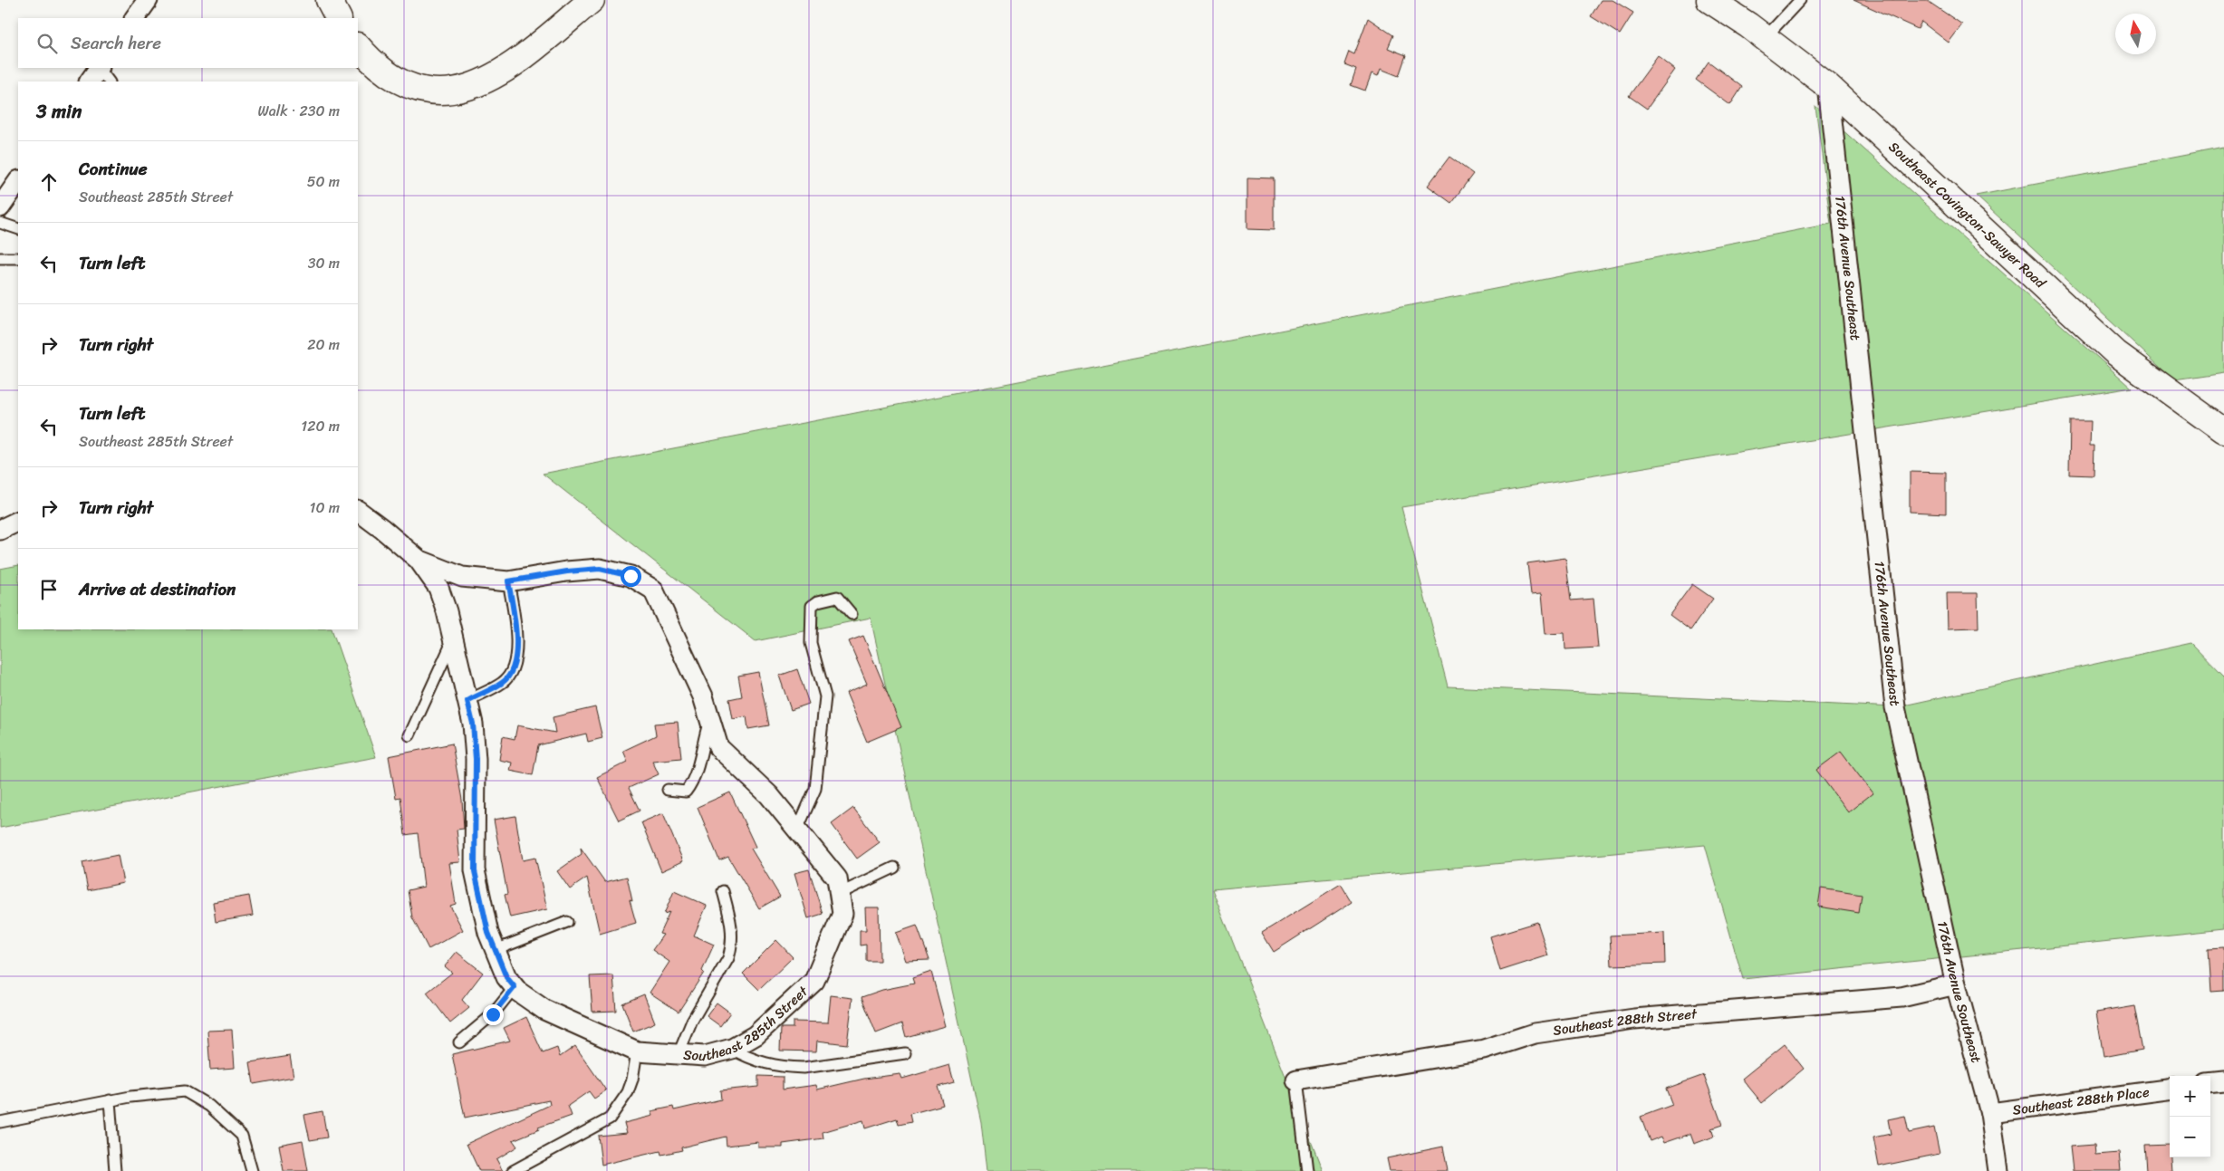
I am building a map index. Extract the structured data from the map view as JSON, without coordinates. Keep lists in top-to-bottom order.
{
  "streets": {
    "street": [
      "Southeast Covington-Sawyer Road",
      "176th Avenue Southeast",
      "Southeast 285th Street",
      "Southeast 288th Street",
      "Southeast 288th Place"
    ]
  },
  "crossings": [
    ["Southeast Covington-Sawyer Road", "176th Avenue Southeast"],
    ["176th Avenue Southeast", "Southeast 288th Street"],
    ["176th Avenue Southeast", "Southeast 288th Place"]
  ],
  "north": "top",
  "page": {
    "search": "Search here",
    "heading": ["3 min", "Walk · 230 m"],
    "list": [
      ["Continue", "Southeast 285th Street", "50 m"],
      ["Turn left", "30 m"],
      ["Turn right", "20 m"],
      ["Turn left", "Southeast 285th Street", "120 m"],
      ["Turn right", "10 m"],
      "Arrive at destination"
    ],
    "map_buttons": ["+", "−"]
  }
}
